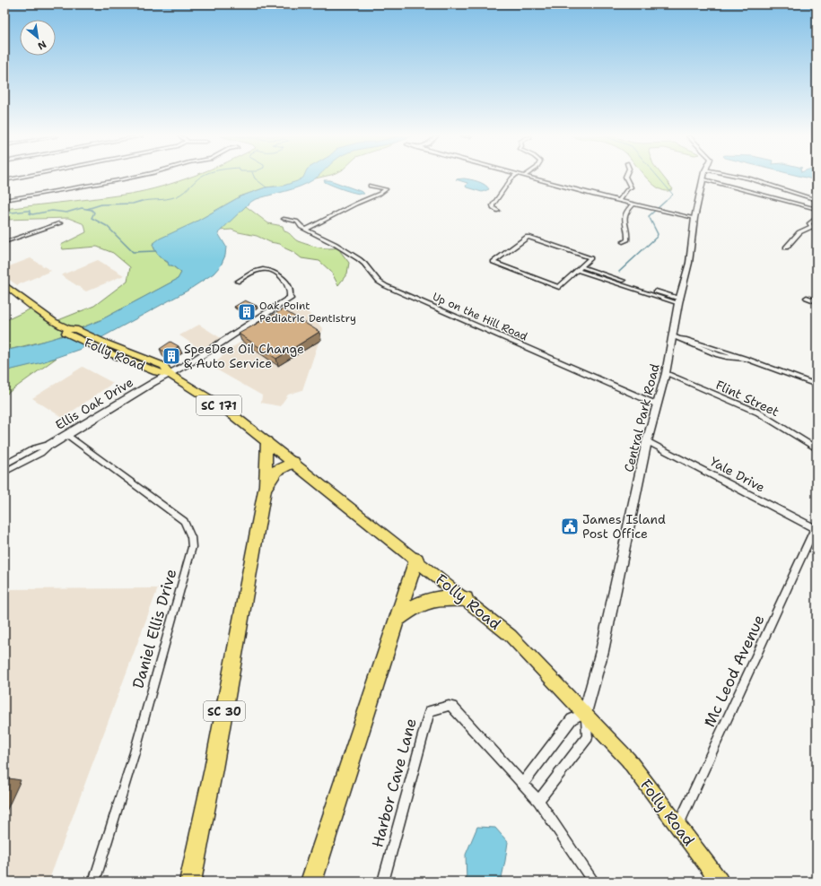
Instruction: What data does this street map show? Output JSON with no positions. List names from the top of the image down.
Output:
{
  "streets": {
    "highway": ["SC 30"],
    "main road": ["Folly Road", "SC 171"],
    "street": [
      "Up on the Hill Road",
      "Flint Street",
      "Ellis Oak Drive",
      "Central Park Road",
      "Yale Drive",
      "Daniel Ellis Drive",
      "Mc Leod Avenue",
      "Harbor Cave Lane"
    ]
  },
  "crossings": [
    ["Up on the Hill Road", "Central Park Road"],
    ["Folly Road", "Ellis Oak Drive"],
    ["Folly Road", "Central Park Road"],
    ["Folly Road", "Mc Leod Avenue"],
    ["Folly Road", "SC 30"],
    ["Flint Street", "Central Park Road"],
    ["Ellis Oak Drive", "Daniel Ellis Drive"],
    ["Central Park Road", "Yale Drive"],
    ["Yale Drive", "Mc Leod Avenue"]
  ],
  "places": {
    "building": ["Oak Point Pediatric Dentistry", "SpeeDee Oil Change & Auto Service"],
    "public building": ["James Island Post Office"]
  },
  "north": "bottom right"
}
